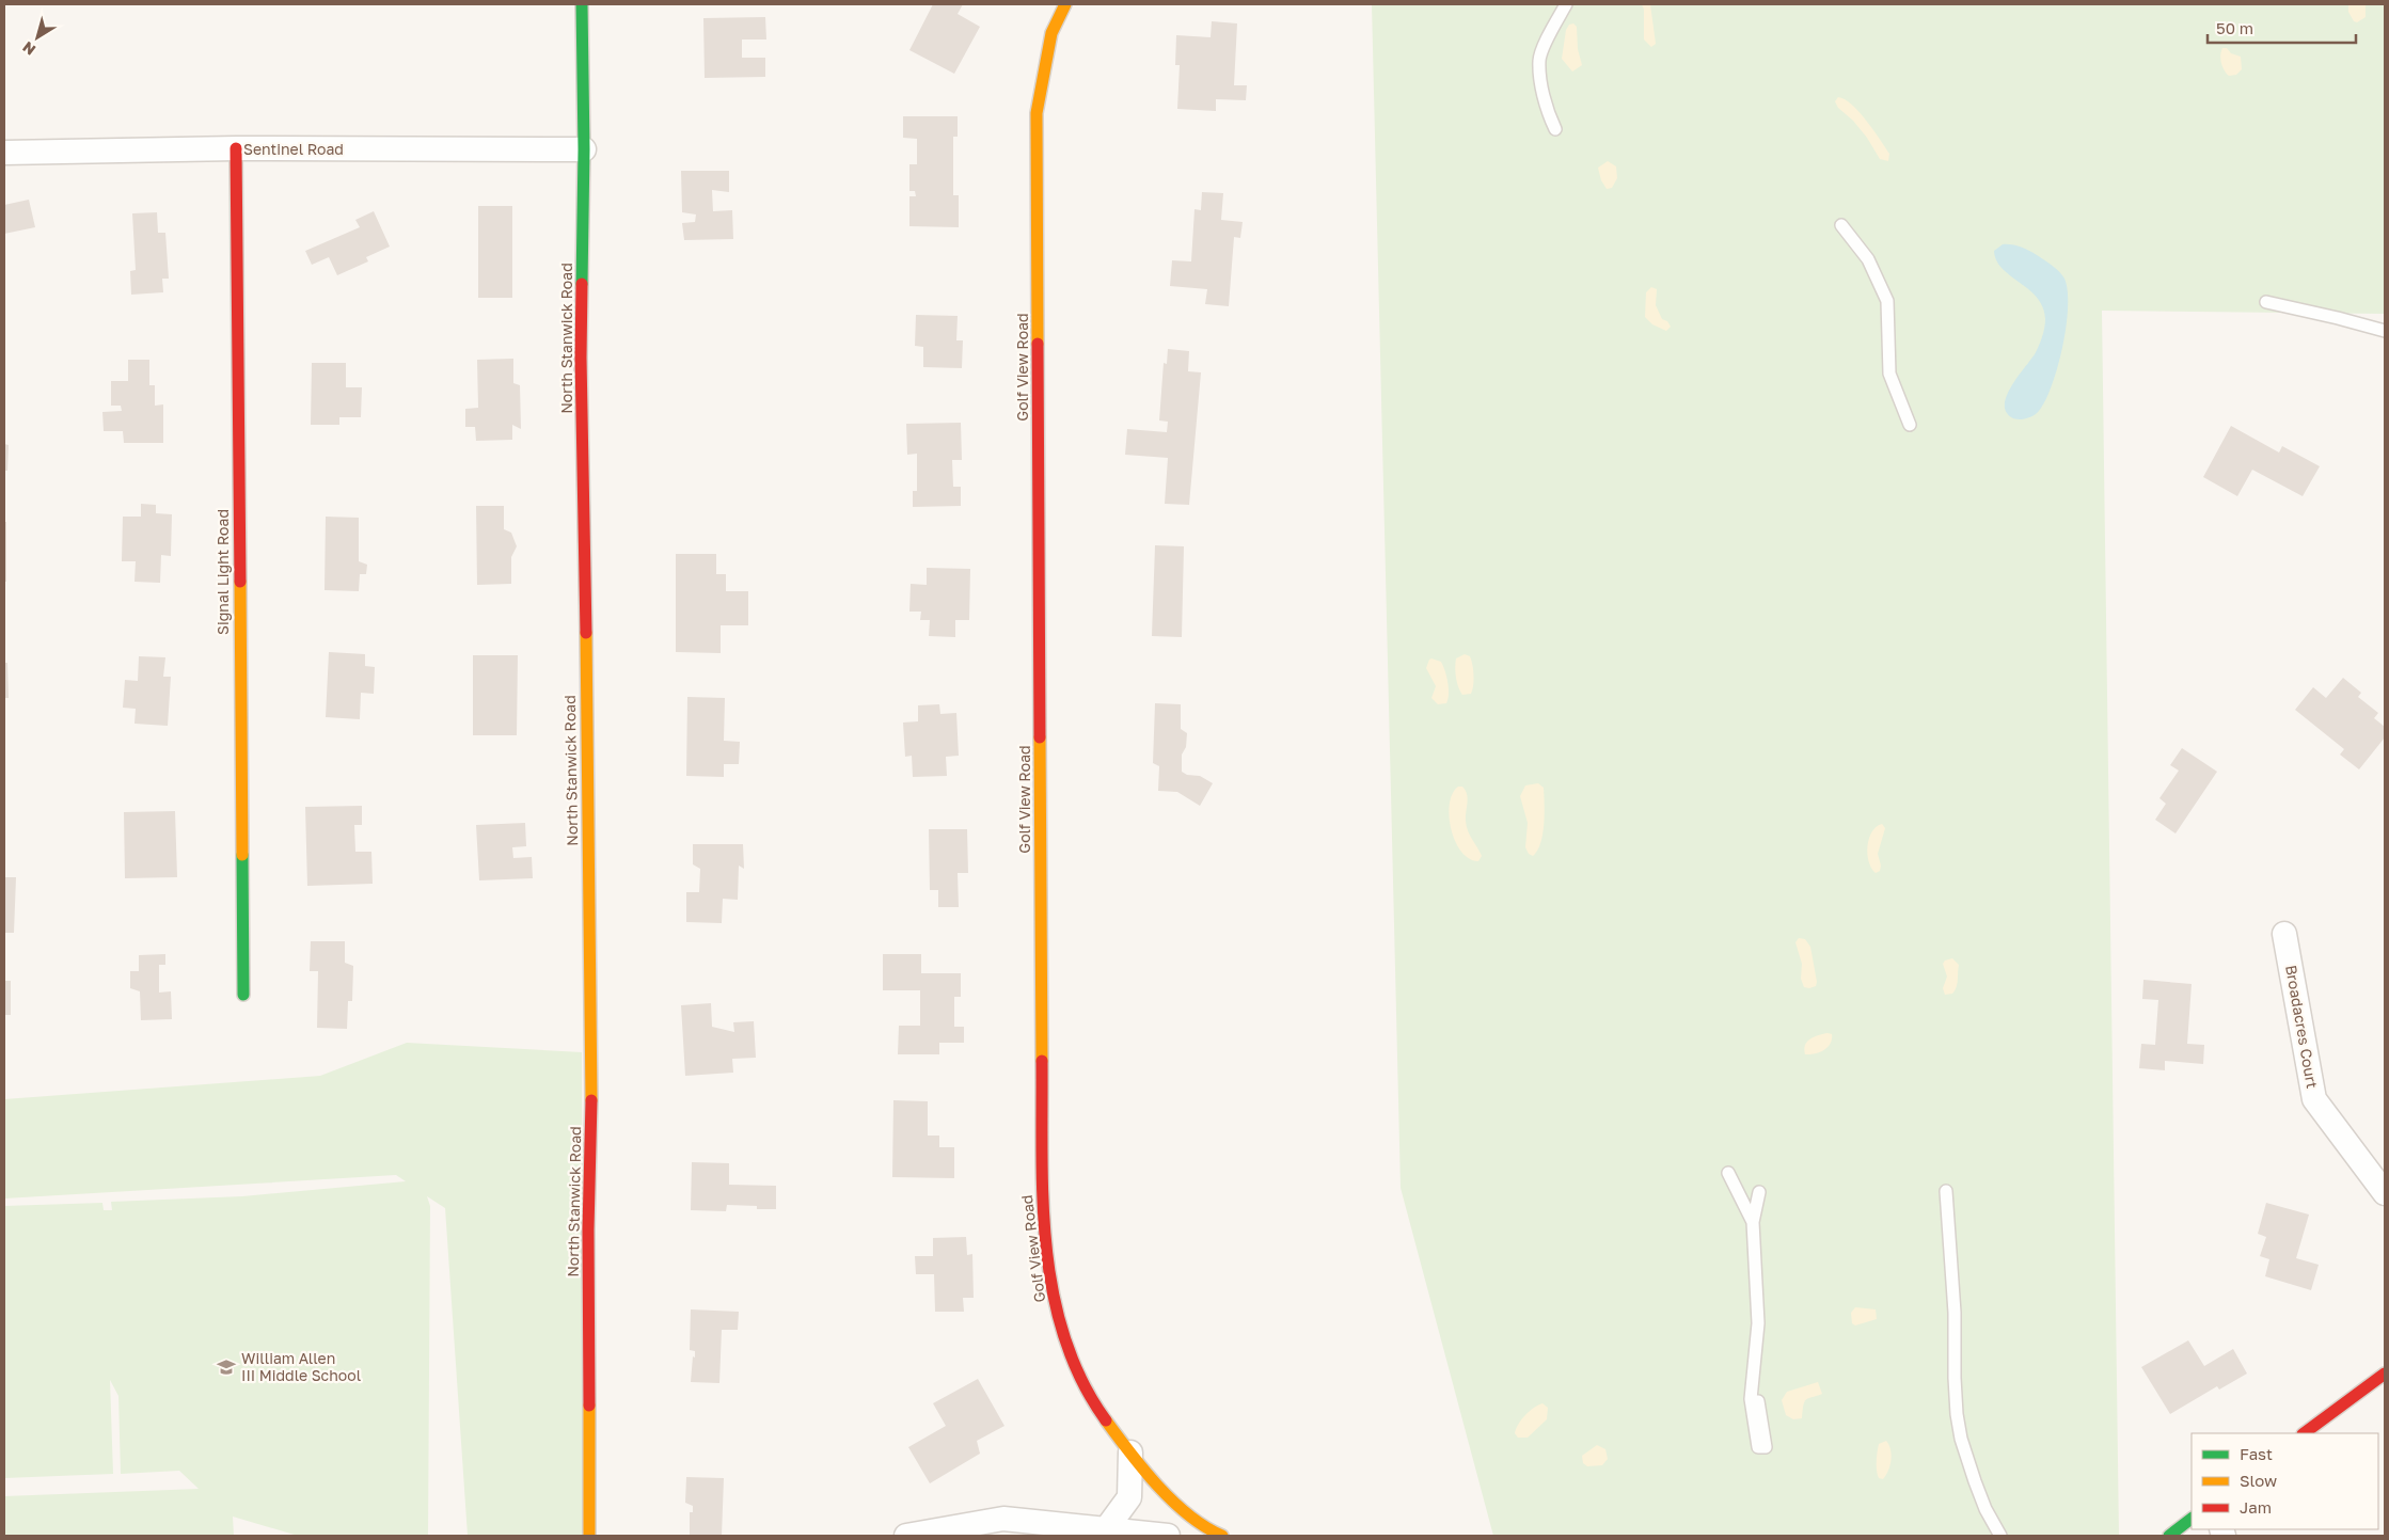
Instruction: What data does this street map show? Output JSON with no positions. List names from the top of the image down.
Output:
{
  "streets": {
    "street": [
      "Sentinel Road",
      "North Stanwick Road",
      "Golf View Road",
      "Signal Light Road",
      "Broadacres Court"
    ]
  },
  "crossings": [
    ["Sentinel Road", "North Stanwick Road"],
    ["Sentinel Road", "Signal Light Road"]
  ],
  "places": {
    "school or university": ["William Allen III Middle School"]
  },
  "legend": ["Fast", "Slow", "Jam"],
  "scale_bar": "50 m",
  "north": "bottom left"
}
